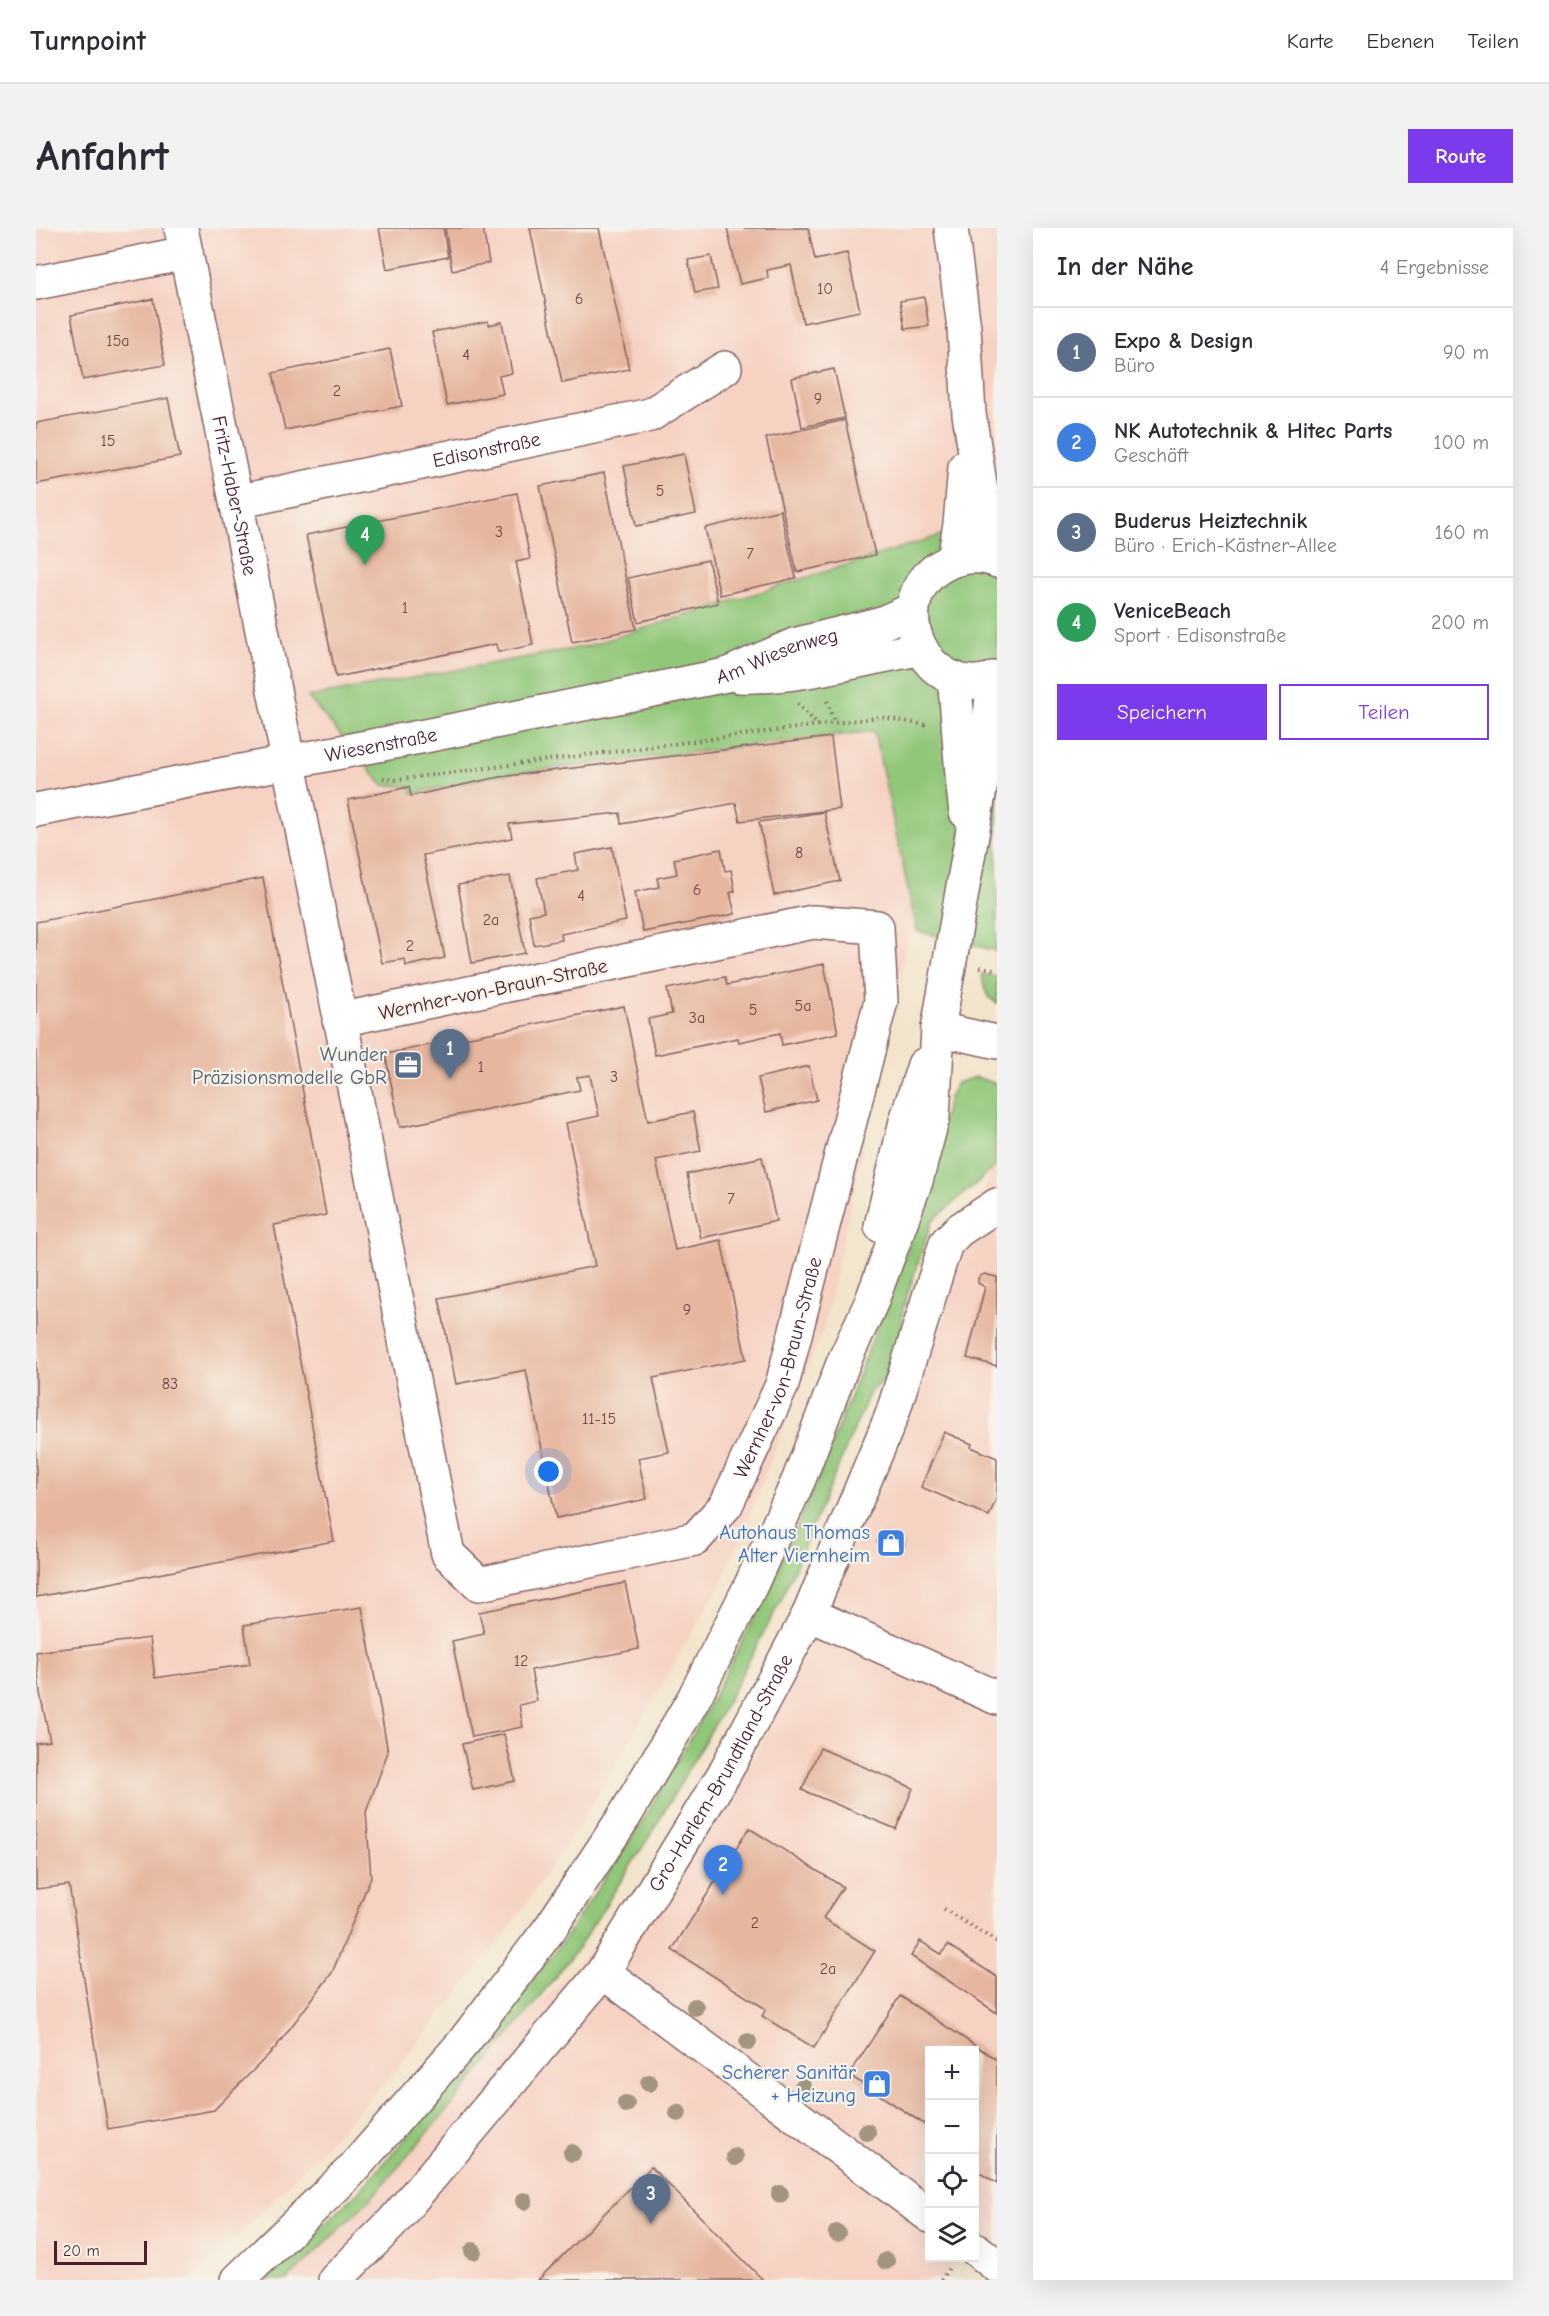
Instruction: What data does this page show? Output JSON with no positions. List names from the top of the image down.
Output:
{
  "streets": {
    "street": [
      "Edisonstraße",
      "Fritz-Haber-Straße",
      "Am Wiesenweg",
      "Wiesenstraße",
      "Wernher-von-Braun-Straße",
      "Gro-Harlem-Brundtland-Straße"
    ]
  },
  "crossings": [
    ["Edisonstraße", "Fritz-Haber-Straße"],
    ["Fritz-Haber-Straße", "Wiesenstraße"],
    ["Fritz-Haber-Straße", "Wernher-von-Braun-Straße"],
    ["Am Wiesenweg", "Wiesenstraße"],
    ["Wiesenstraße", "Wernher-von-Braun-Straße"]
  ],
  "places": {
    "office": ["Wunder Präzisionsmodelle GbR"],
    "shop": ["Autohaus Thomas Alter Viernheim", "Scherer Sanitär + Heizung"]
  },
  "house_numbers": [
    "10",
    "6",
    "15a",
    "4",
    "2",
    "9",
    "15",
    "5",
    "3",
    "7",
    "1",
    "8",
    "6",
    "4",
    "2a",
    "2",
    "5a",
    "5",
    "3a",
    "1",
    "3",
    "7",
    "9",
    "83",
    "11-15",
    "12",
    "2",
    "2a"
  ],
  "scale_bar": "20 m",
  "page": {
    "header": "Turnpoint",
    "nav": ["Karte", "Ebenen", "Teilen"],
    "buttons": [
      "Route",
      ["Speichern", "Teilen"]
    ],
    "title": "Anfahrt",
    "heading": ["In der Nähe", "4 Ergebnisse"],
    "list": [
      {
        "mark": "1",
        "name": "Expo & Design",
        "note": "Büro",
        "value": "90 m"
      },
      {
        "mark": "2",
        "name": "NK Autotechnik & Hitec Parts",
        "note": "Geschäft",
        "value": "100 m"
      },
      {
        "mark": "3",
        "name": "Buderus Heiztechnik",
        "note": "Büro · Erich-Kästner-Allee",
        "value": "160 m"
      },
      {
        "mark": "4",
        "name": "VeniceBeach",
        "note": "Sport · Edisonstraße",
        "value": "200 m"
      }
    ],
    "pins": [
      "4",
      "1",
      "2",
      "3"
    ],
    "map_buttons": ["+", "−"],
    "scale": "20 m"
  }
}
